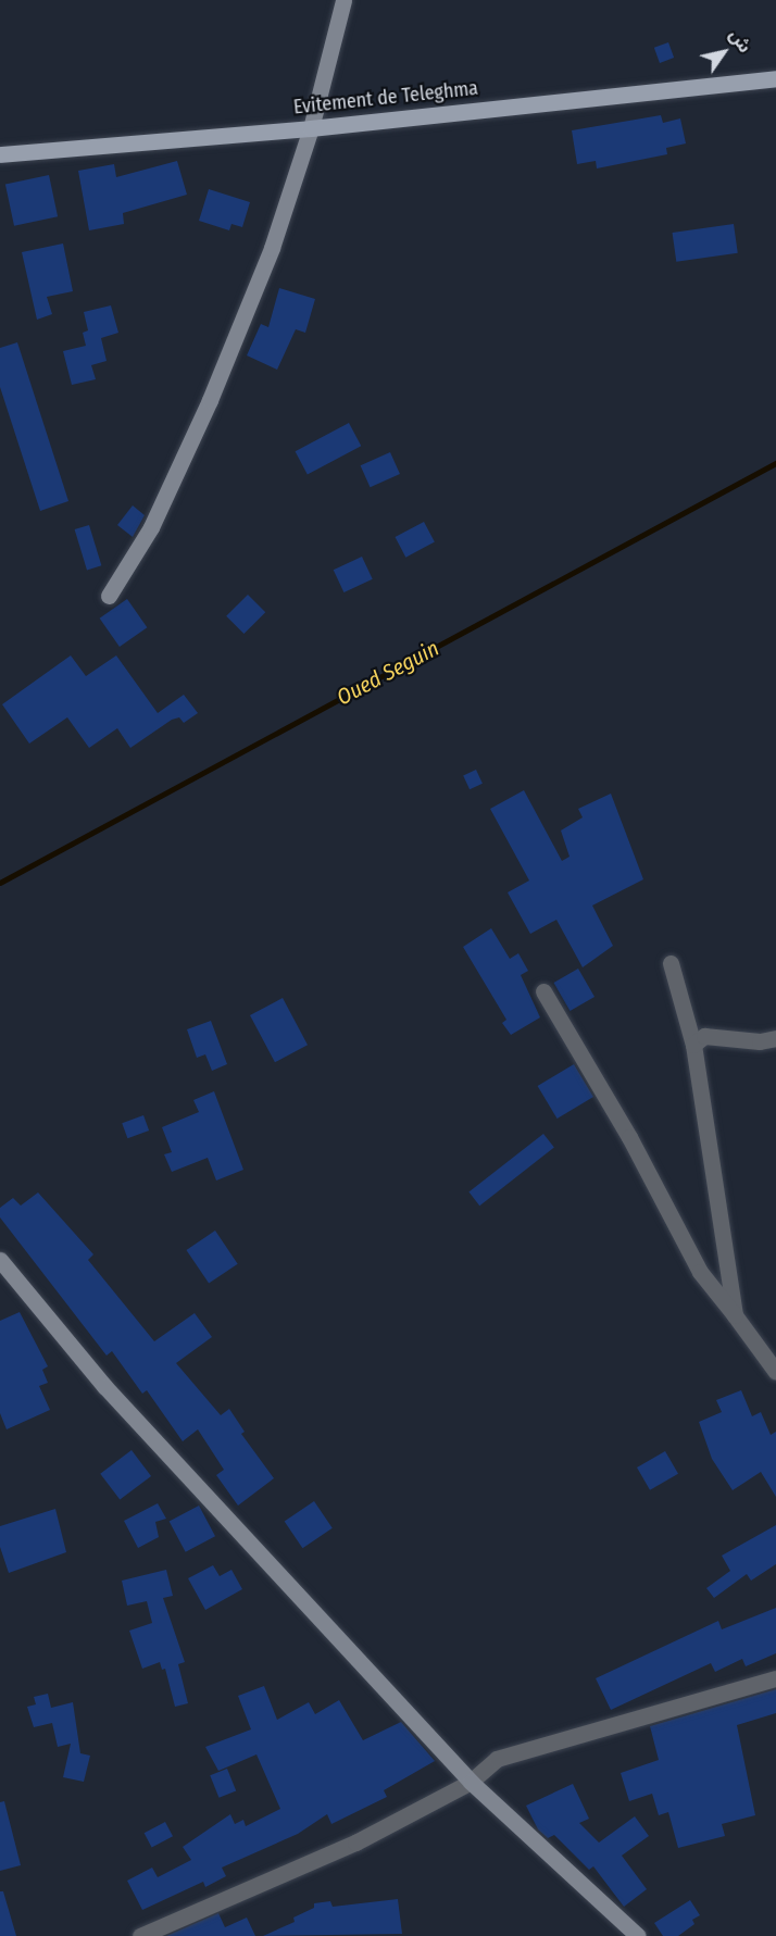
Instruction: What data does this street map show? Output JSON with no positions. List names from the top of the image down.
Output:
{
  "streets": {
    "main road": ["Evitement de Teleghma"]
  },
  "water": ["Oued Seguin"],
  "north": "top right"
}
